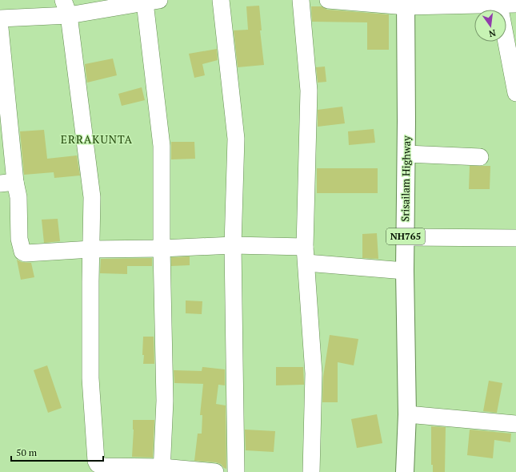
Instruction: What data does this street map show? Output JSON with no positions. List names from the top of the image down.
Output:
{
  "streets": {
    "highway": ["Srisailam Highway", "NH765"]
  },
  "districts": ["ERRAKUNTA"],
  "scale_bar": "50 m",
  "north": "bottom"
}
